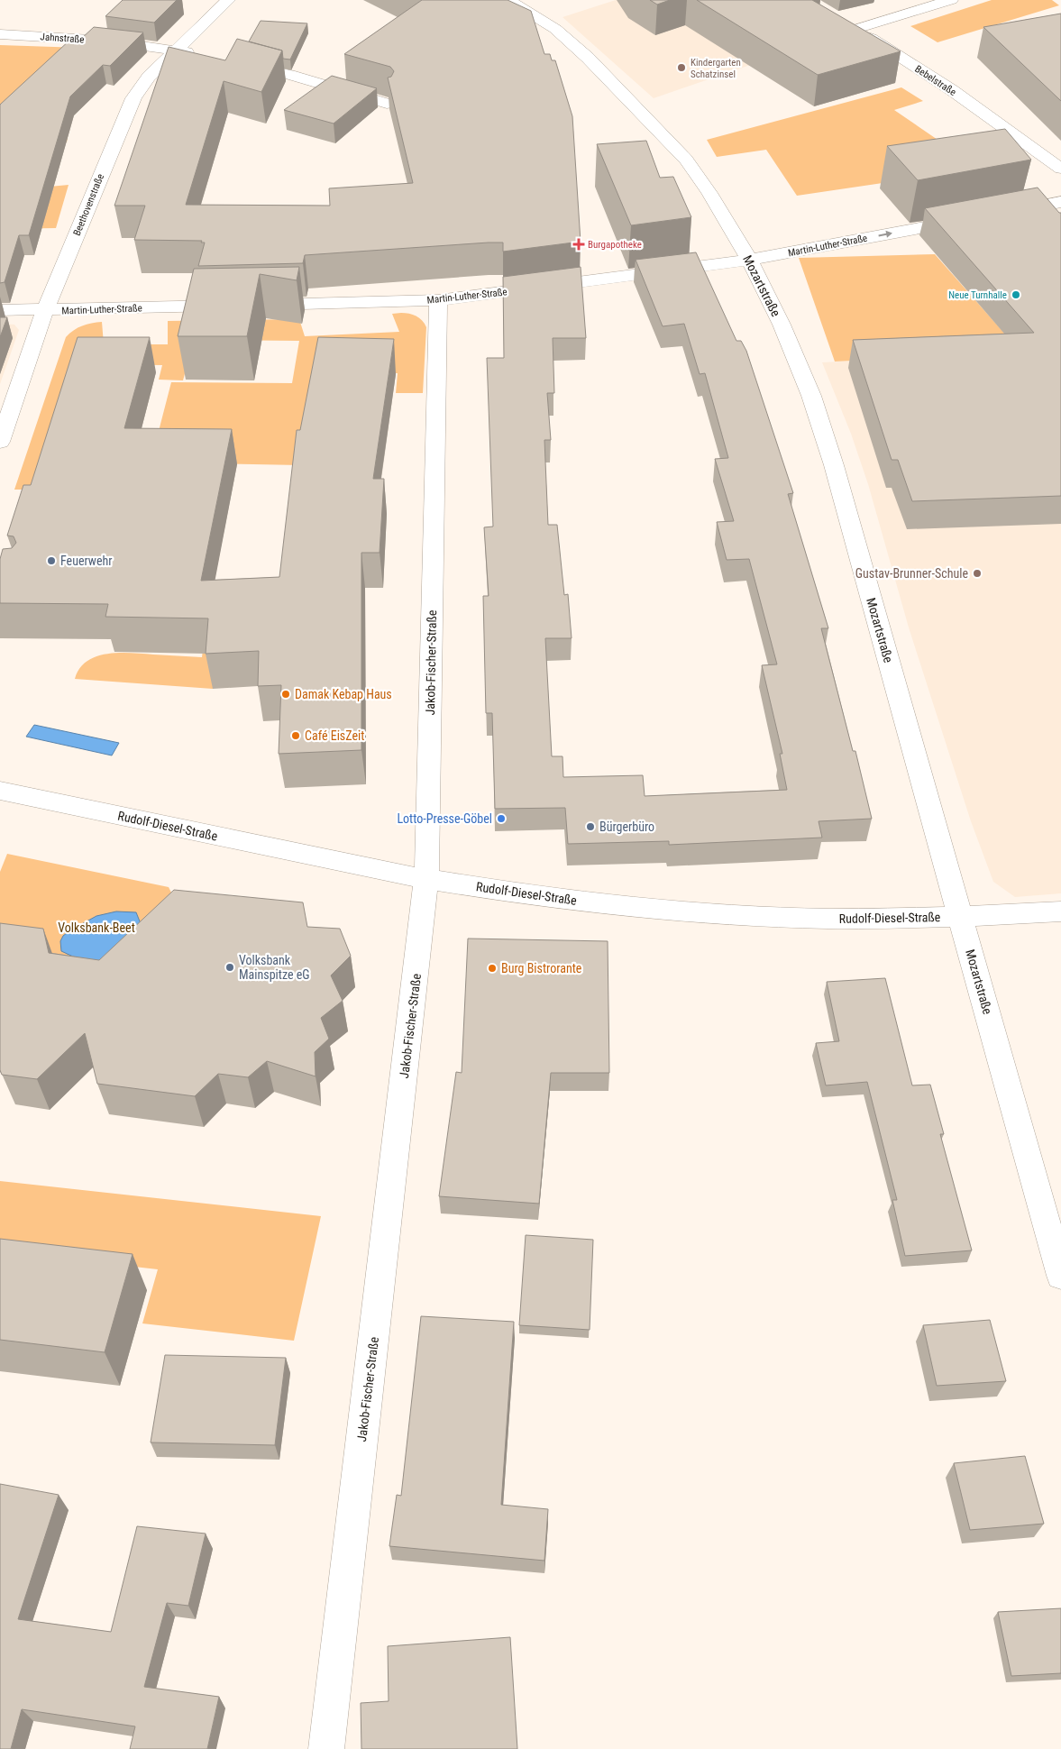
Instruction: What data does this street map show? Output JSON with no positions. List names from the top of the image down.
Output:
{
  "streets": {
    "street": [
      "Jahnstraße",
      "Bebelstraße",
      "Beethovenstraße",
      "Martin-Luther-Straße",
      "Mozartstraße",
      "Jakob-Fischer-Straße",
      "Rudolf-Diesel-Straße"
    ]
  },
  "crossings": [
    ["Jahnstraße", "Beethovenstraße"],
    ["Beethovenstraße", "Martin-Luther-Straße"],
    ["Martin-Luther-Straße", "Mozartstraße"],
    ["Martin-Luther-Straße", "Jakob-Fischer-Straße"],
    ["Mozartstraße", "Rudolf-Diesel-Straße"],
    ["Jakob-Fischer-Straße", "Rudolf-Diesel-Straße"]
  ],
  "parks": ["Volksbank-Beet"],
  "places": {
    "other": [
      "Kindergarten Schatzinsel",
      "Neue Turnhalle",
      "Feuerwehr",
      "Gustav-Brunner-Schule",
      "Damak Kebap Haus",
      "Café EisZeit",
      "Lotto-Presse-Göbel",
      "Bürgerbüro",
      "Volksbank Mainspitze eG",
      "Burg Bistrorante"
    ],
    "health": ["Burgapotheke"]
  }
}
